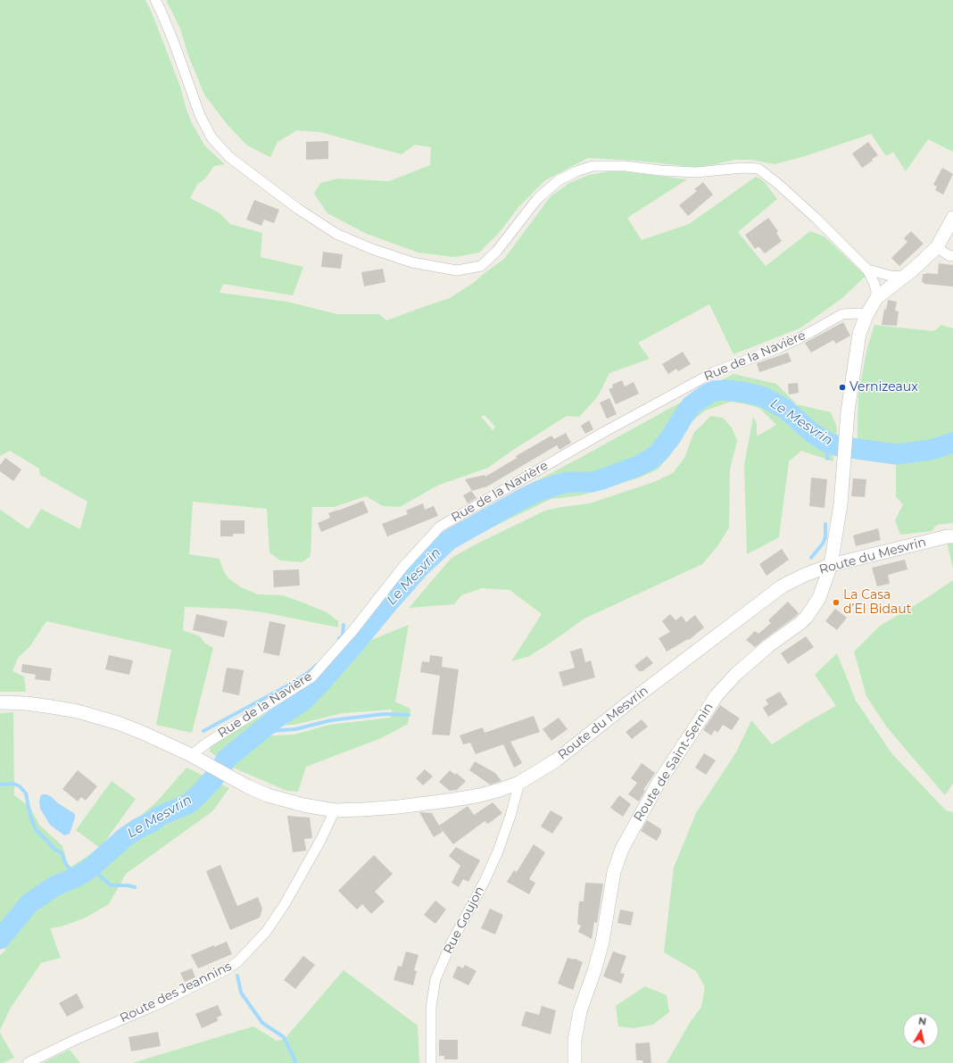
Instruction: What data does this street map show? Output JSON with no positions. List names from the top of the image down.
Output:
{
  "streets": {
    "main road": ["Route du Mesvrin", "Route de Saint-Sernin"],
    "street": ["Rue de la Navière", "Rue Goujon", "Route des Jeannins"]
  },
  "crossings": [
    ["Rue de la Navière", "Route du Mesvrin"],
    ["Rue de la Navière", "Route de Saint-Sernin"],
    ["Route du Mesvrin", "Route de Saint-Sernin"],
    ["Route du Mesvrin", "Rue Goujon"],
    ["Route du Mesvrin", "Route des Jeannins"]
  ],
  "water": ["Le Mesvrin"],
  "places": ["Vernizeaux", "La Casa d’El Bidaut"],
  "north": "top"
}
